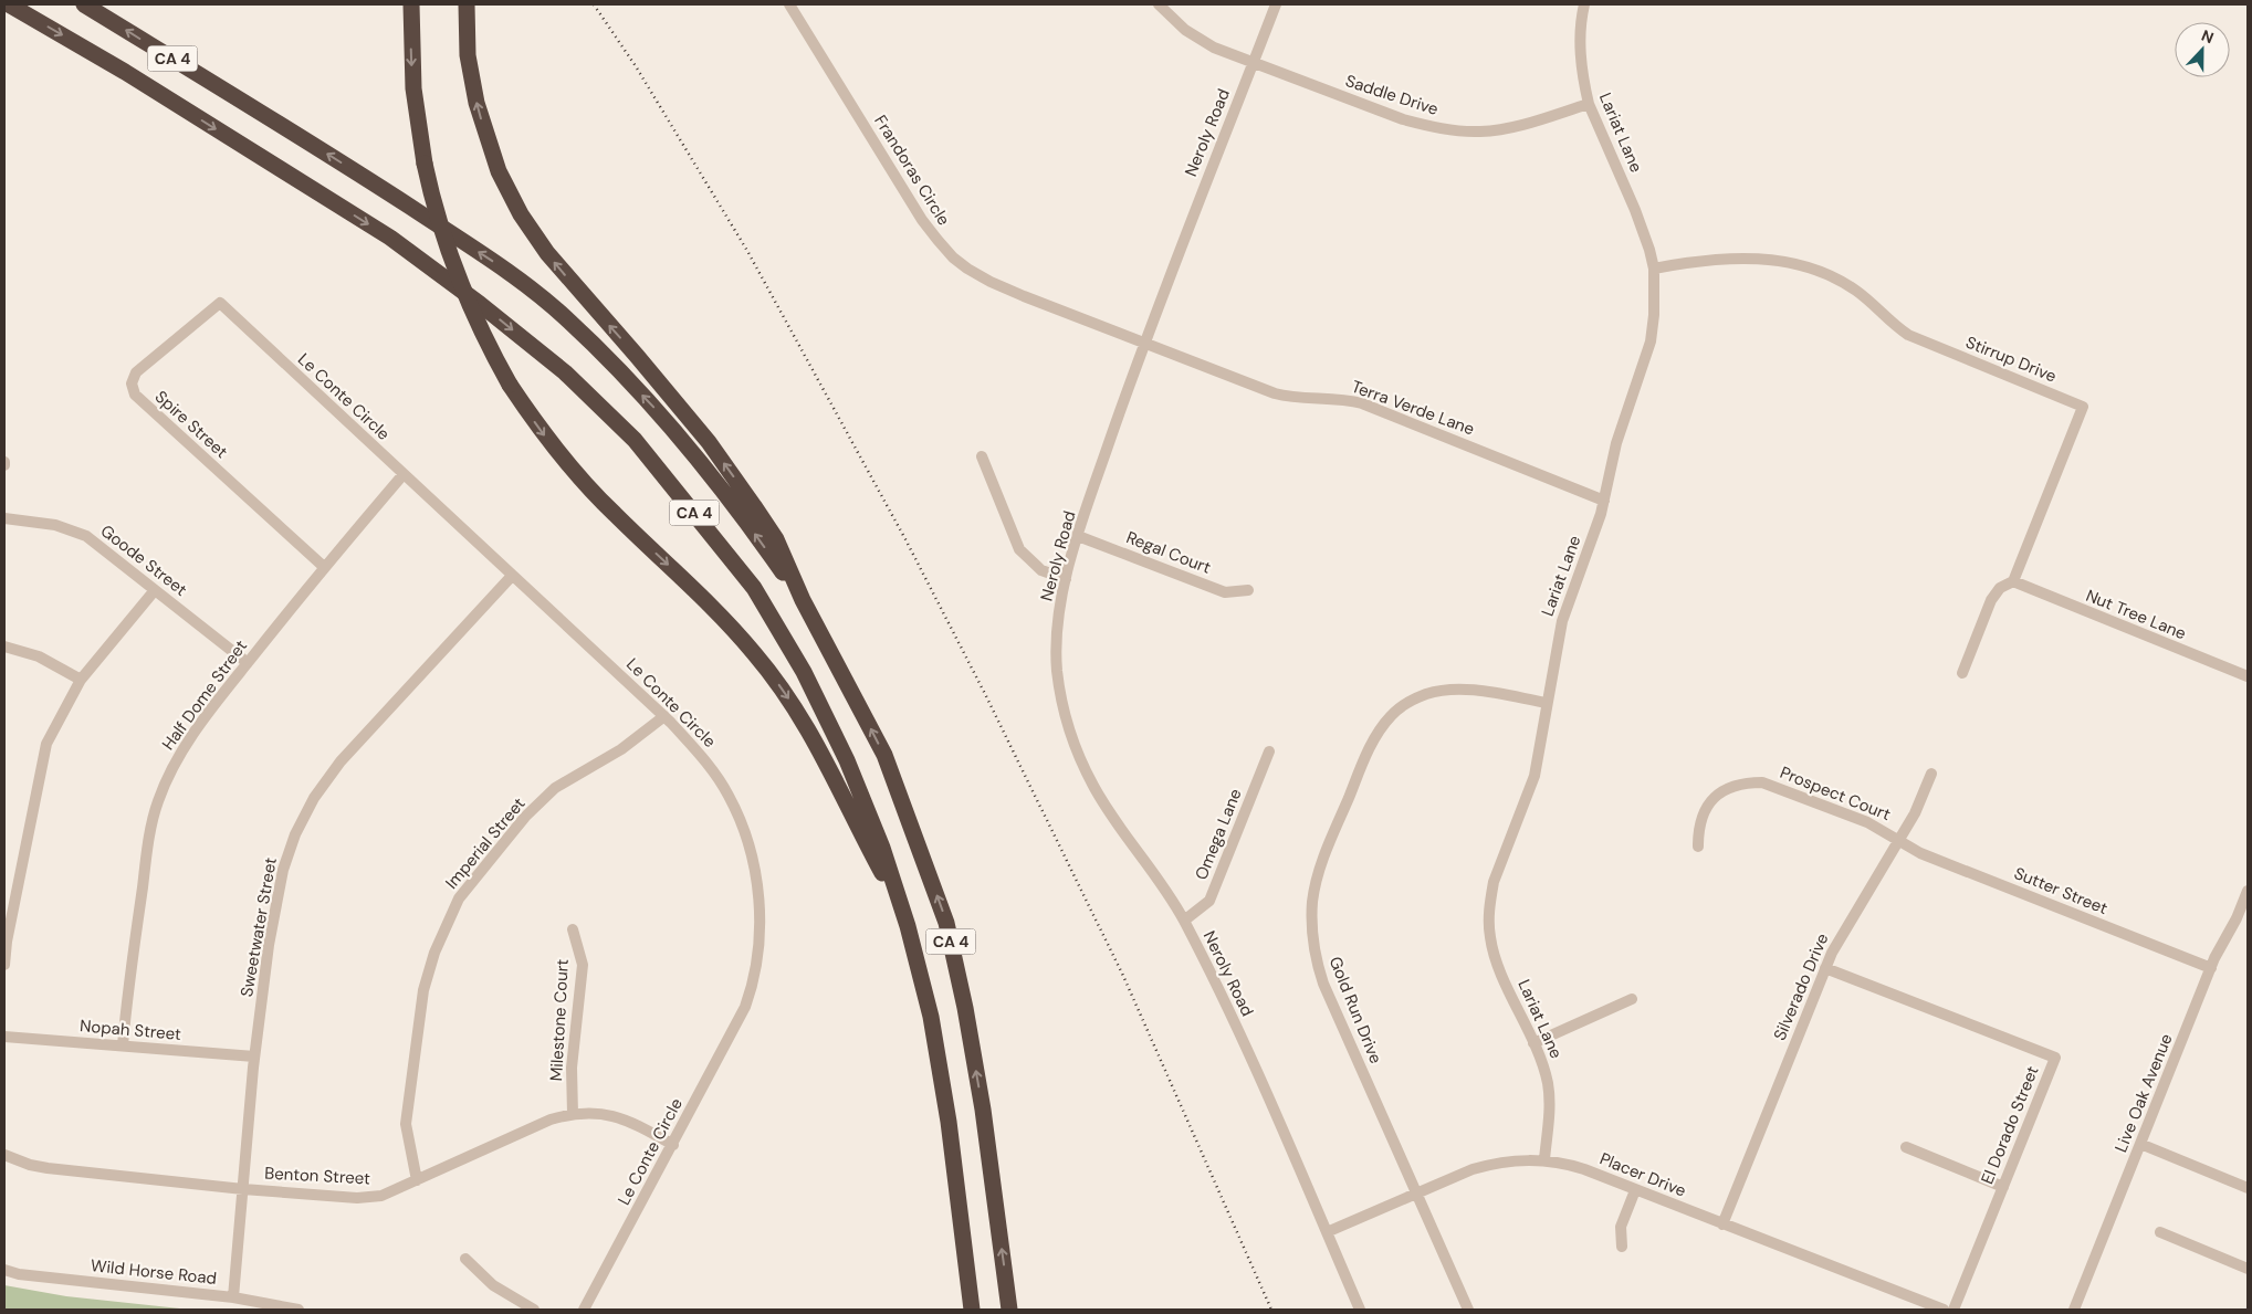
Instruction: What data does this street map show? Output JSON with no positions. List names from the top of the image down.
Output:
{
  "streets": {
    "highway": ["CA 4"],
    "street": [
      "Saddle Drive",
      "Neroly Road",
      "Lariat Lane",
      "Frandoras Circle",
      "Stirrup Drive",
      "Le Conte Circle",
      "Terra Verde Lane",
      "Spire Street",
      "Regal Court",
      "Goode Street",
      "Nut Tree Lane",
      "Half Dome Street",
      "Prospect Court",
      "Omega Lane",
      "Imperial Street",
      "Sutter Street",
      "Sweetwater Street",
      "Silverado Drive",
      "Gold Run Drive",
      "Milestone Court",
      "Nopah Street",
      "Live Oak Avenue",
      "El Dorado Street",
      "Placer Drive",
      "Benton Street",
      "Wild Horse Road"
    ]
  },
  "crossings": [
    ["Saddle Drive", "Neroly Road"],
    ["Saddle Drive", "Lariat Lane"],
    ["Neroly Road", "Frandoras Circle"],
    ["Neroly Road", "Terra Verde Lane"],
    ["Neroly Road", "Regal Court"],
    ["Neroly Road", "Omega Lane"],
    ["Neroly Road", "Placer Drive"],
    ["Lariat Lane", "Stirrup Drive"],
    ["Lariat Lane", "Terra Verde Lane"],
    ["Lariat Lane", "Gold Run Drive"],
    ["Lariat Lane", "Placer Drive"],
    ["Frandoras Circle", "Terra Verde Lane"],
    ["Stirrup Drive", "Nut Tree Lane"],
    ["Le Conte Circle", "Spire Street"],
    ["Le Conte Circle", "Half Dome Street"],
    ["Le Conte Circle", "Imperial Street"],
    ["Le Conte Circle", "Sweetwater Street"],
    ["Le Conte Circle", "Benton Street"],
    ["Spire Street", "Half Dome Street"],
    ["Goode Street", "Half Dome Street"],
    ["Half Dome Street", "Nopah Street"],
    ["Prospect Court", "Sutter Street"],
    ["Prospect Court", "Silverado Drive"],
    ["Imperial Street", "Benton Street"],
    ["Sutter Street", "Silverado Drive"],
    ["Sutter Street", "Live Oak Avenue"],
    ["Sweetwater Street", "Nopah Street"],
    ["Sweetwater Street", "Benton Street"],
    ["Sweetwater Street", "Wild Horse Road"],
    ["Silverado Drive", "El Dorado Street"],
    ["Silverado Drive", "Placer Drive"],
    ["Gold Run Drive", "Placer Drive"],
    ["Milestone Court", "Benton Street"]
  ],
  "north": "top"
}
